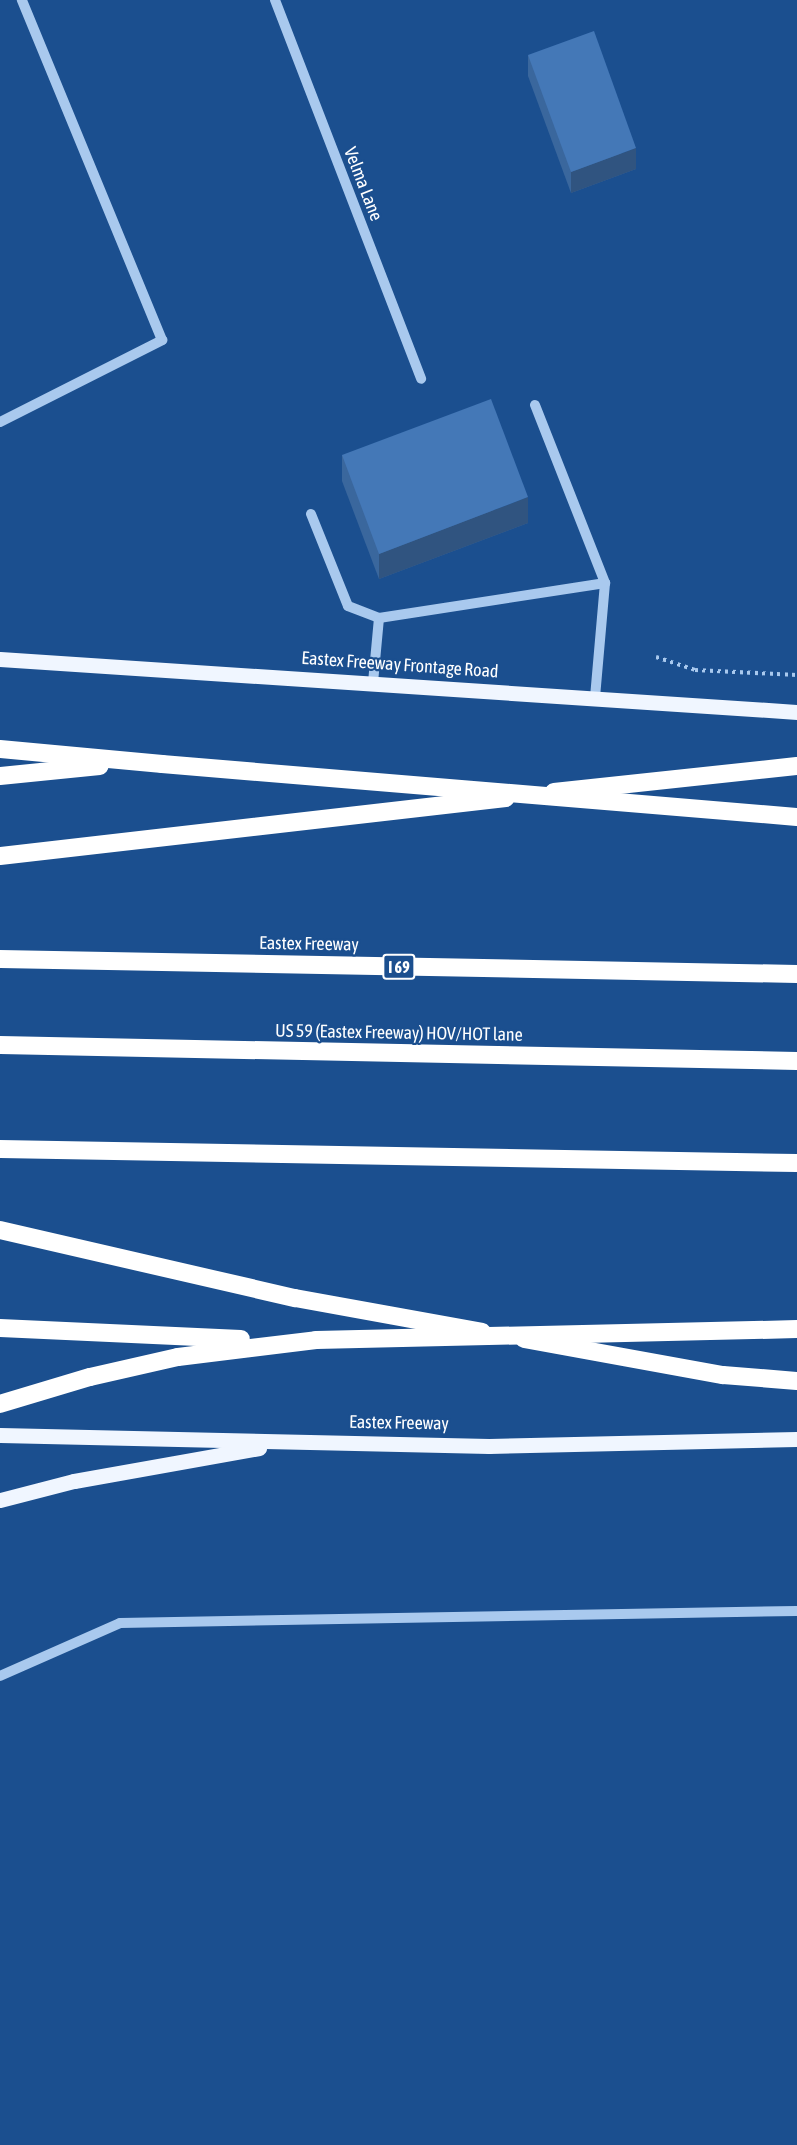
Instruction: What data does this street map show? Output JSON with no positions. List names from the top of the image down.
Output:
{
  "streets": {
    "highway": ["Eastex Freeway", "I 69", "US 59 (Eastex Freeway) HOV/HOT lane"],
    "main road": ["Eastex Freeway Frontage Road"],
    "street": ["Velma Lane"]
  }
}
